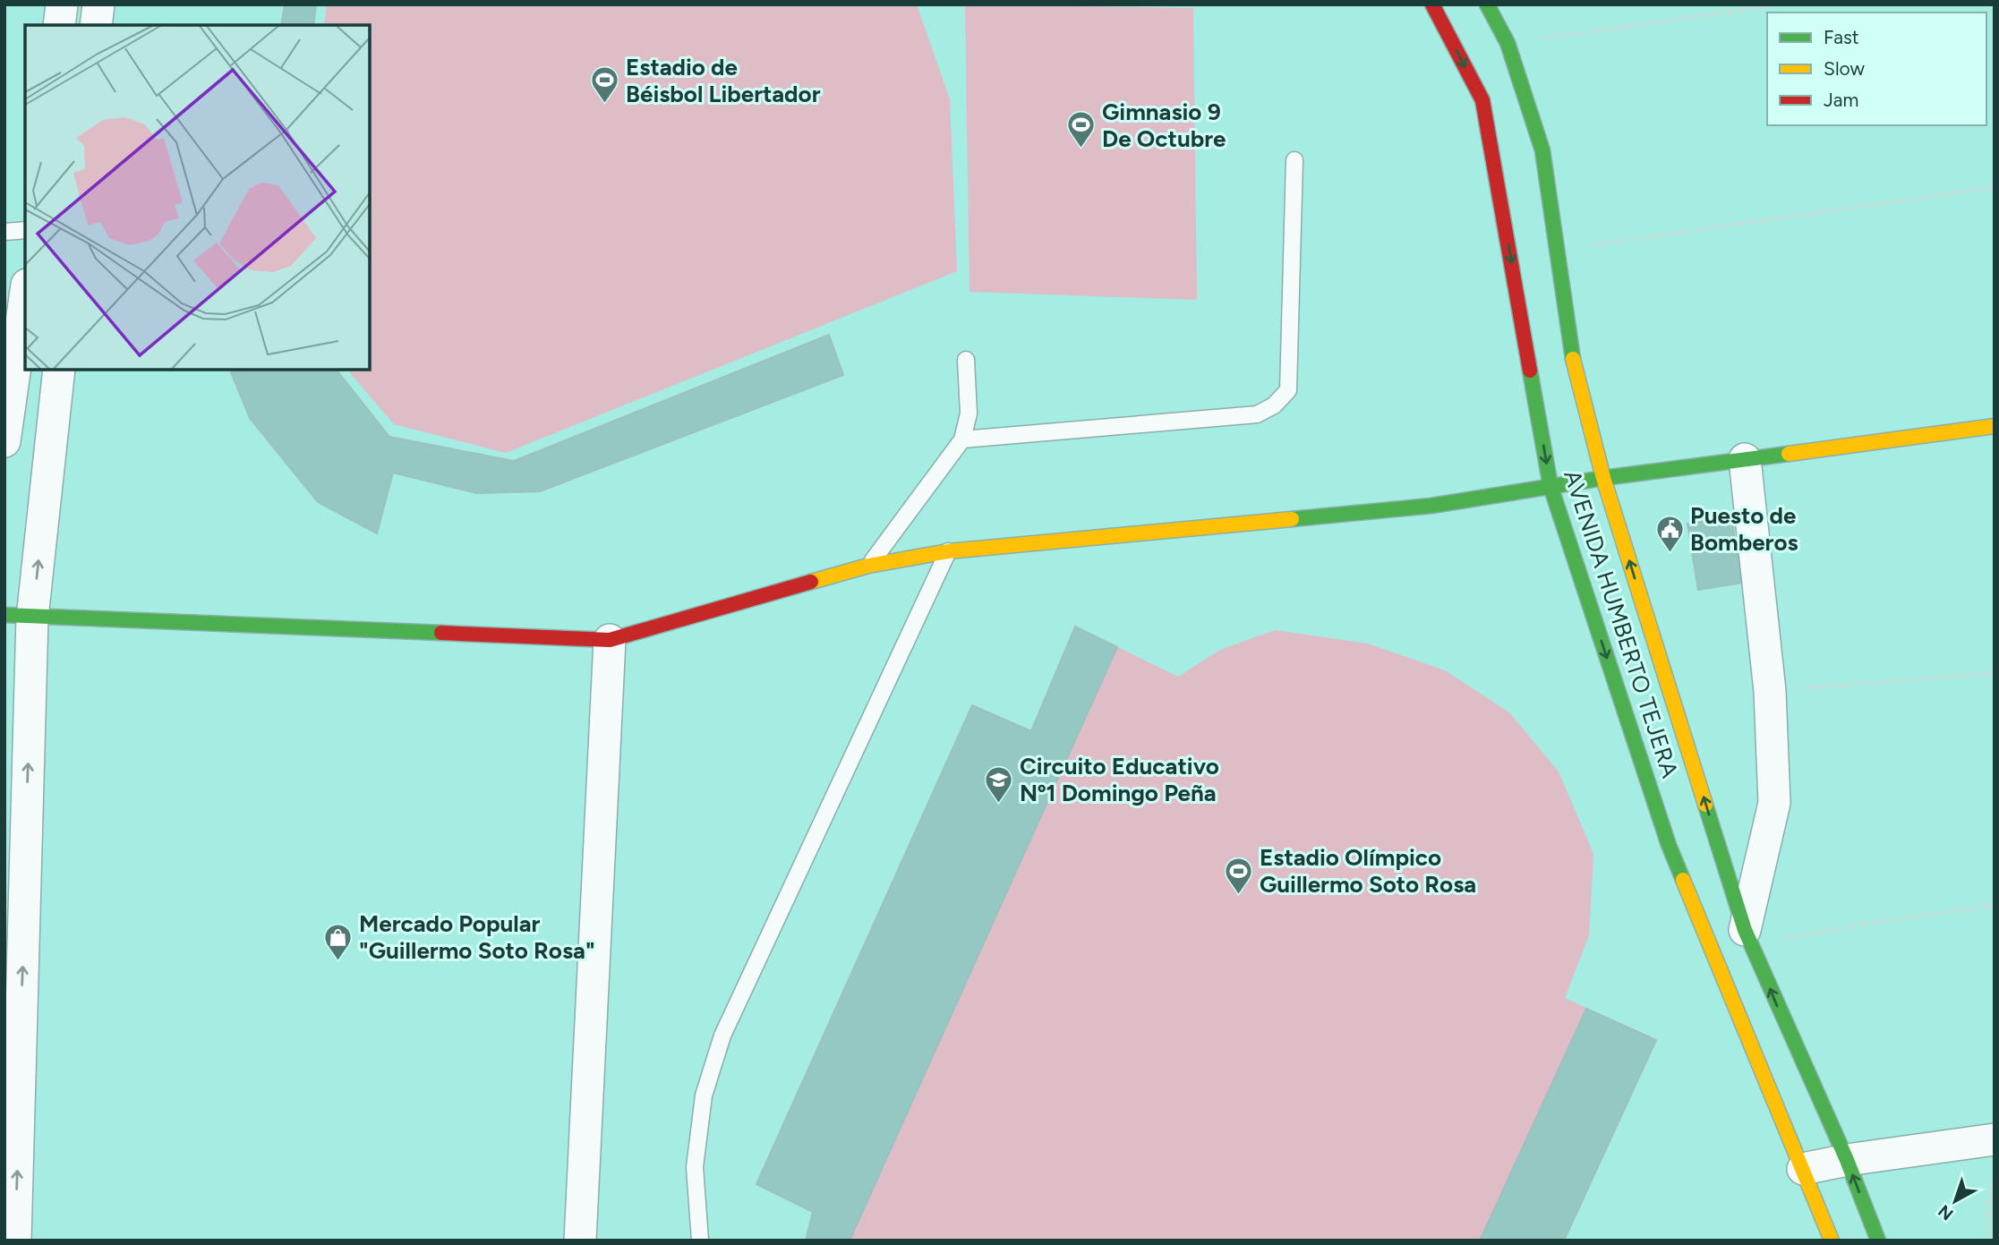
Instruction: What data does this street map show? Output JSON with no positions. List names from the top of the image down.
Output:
{
  "streets": {
    "street": ["AVENIDA HUMBERTO TEJERA"]
  },
  "places": {
    "sports": ["Estadio de Béisbol Libertador", "Gimnasio 9 De Octubre", "Estadio Olímpico Guillermo Soto Rosa"],
    "public building": ["Puesto de Bomberos"],
    "school or university": ["Circuito Educativo Nº1 Domingo Peña"],
    "shop": ["Mercado Popular \"Guillermo Soto Rosa\""]
  },
  "legend": ["Fast", "Slow", "Jam"],
  "north": "bottom left"
}
